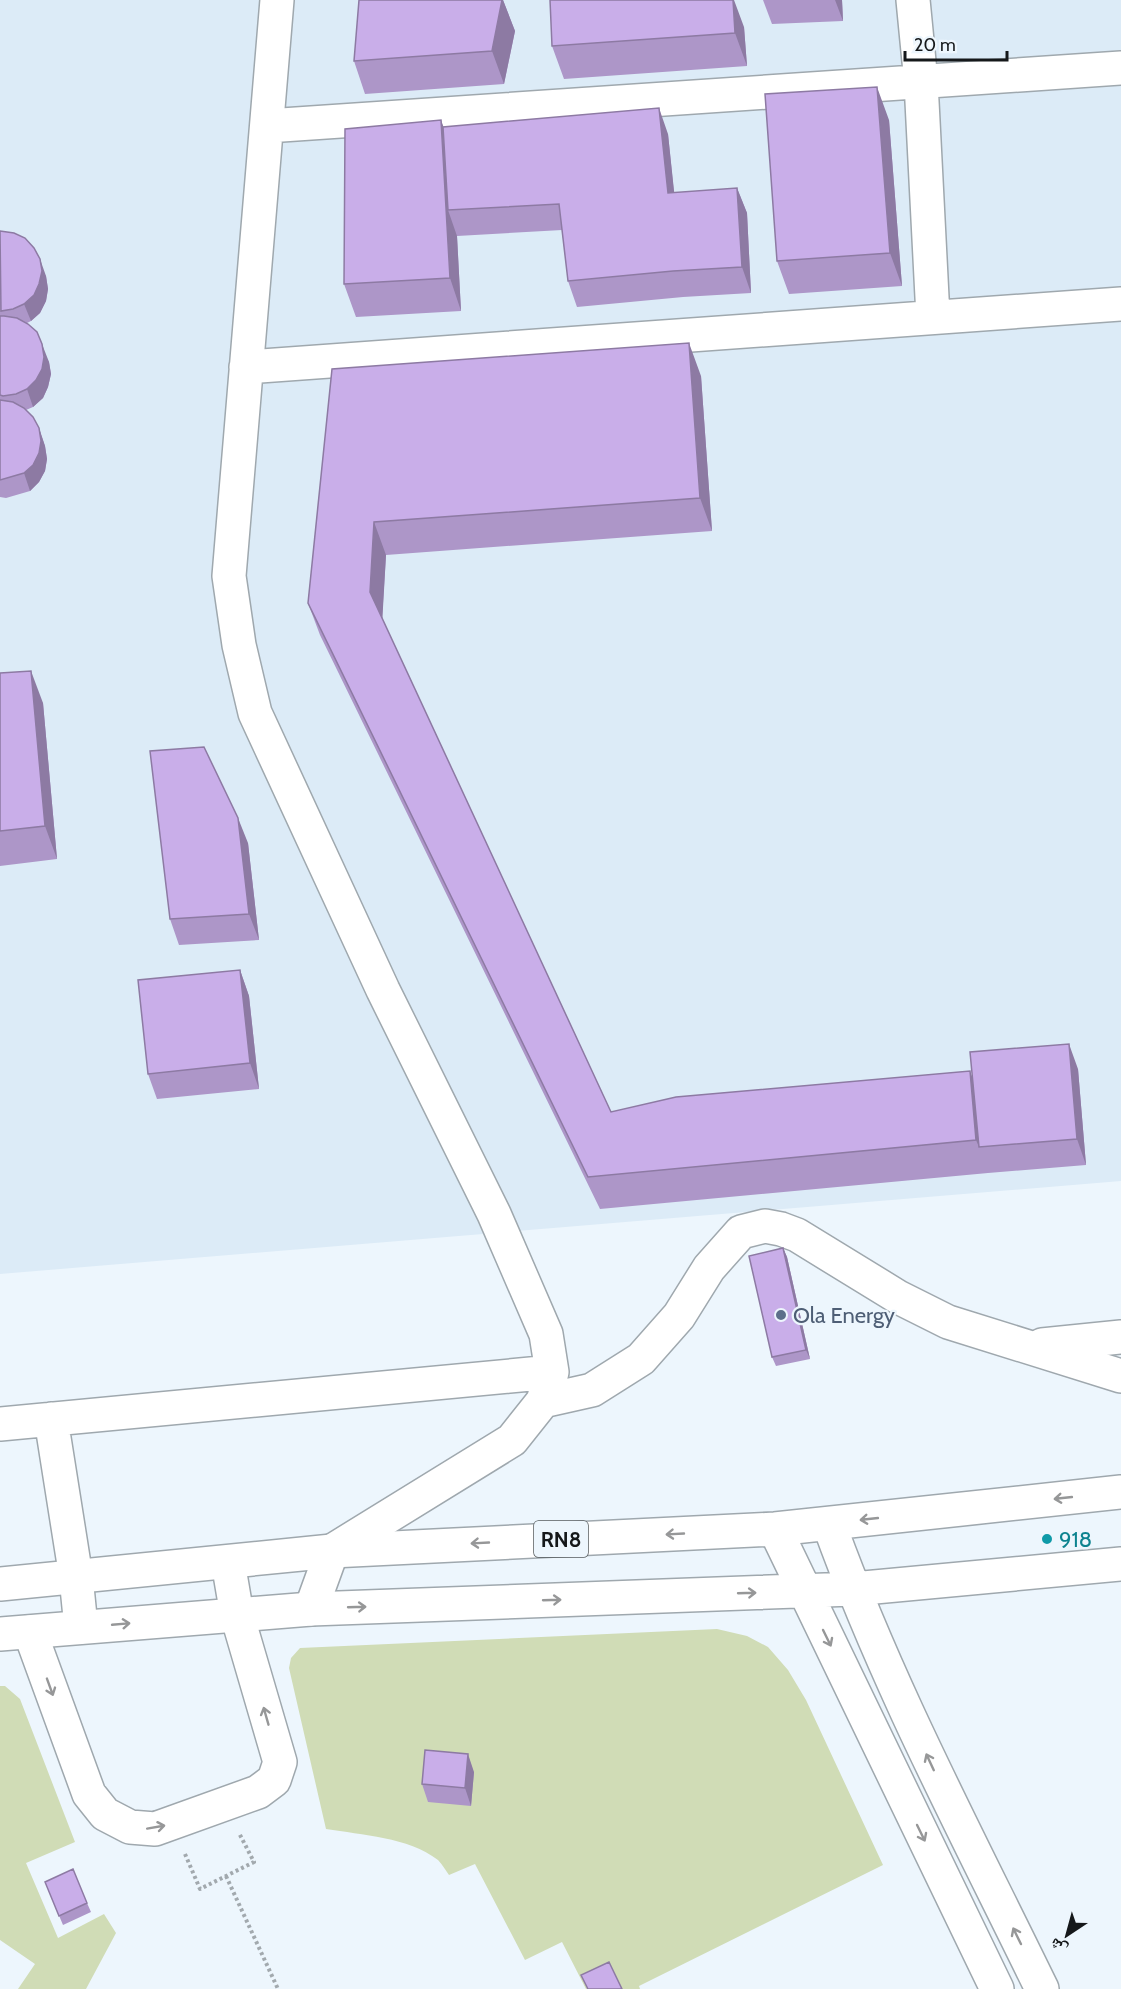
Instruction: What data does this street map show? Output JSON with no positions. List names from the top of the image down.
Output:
{
  "streets": {
    "street": ["RN8"]
  },
  "places": ["Ola Energy", "918"],
  "scale_bar": "20 m",
  "north": "bottom left"
}
